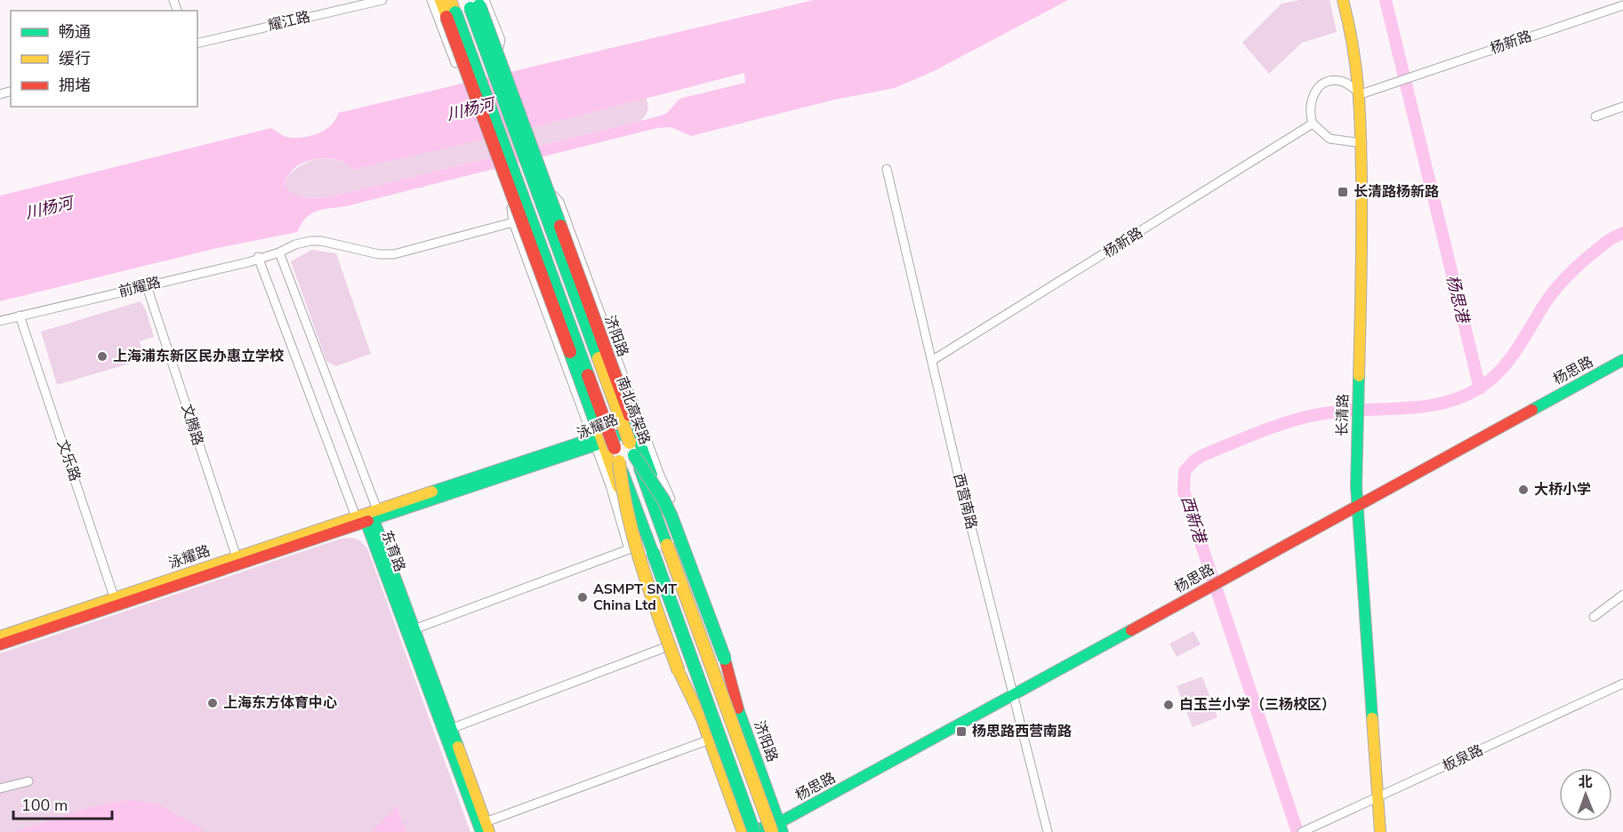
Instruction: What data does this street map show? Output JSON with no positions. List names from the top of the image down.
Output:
{
  "streets": {
    "main road": [
      "济阳路",
      "杨思路",
      "南北高架路",
      "长清路",
      "泳耀路",
      "东育路"
    ],
    "street": [
      "耀江路",
      "杨新路",
      "前耀路",
      "文腾路",
      "文乐路",
      "西营南路",
      "板泉路"
    ]
  },
  "crossings": [
    ["杨新路", "长清路"],
    ["杨新路", "西营南路"],
    ["前耀路", "文腾路"],
    ["前耀路", "文乐路"],
    ["前耀路", "东育路"],
    ["济阳路", "杨思路"],
    ["济阳路", "南北高架路"],
    ["济阳路", "泳耀路"],
    ["杨思路", "南北高架路"],
    ["杨思路", "长清路"],
    ["杨思路", "西营南路"],
    ["长清路", "板泉路"],
    ["文腾路", "泳耀路"],
    ["泳耀路", "文乐路"],
    ["泳耀路", "东育路"]
  ],
  "water": ["川杨河", "杨思港", "西新港"],
  "places": {
    "transit": ["长清路杨新路", "杨思路西营南路"],
    "other": [
      "上海浦东新区民办惠立学校",
      "大桥小学",
      "ASMPT SMT China Ltd",
      "上海东方体育中心",
      "白玉兰小学（三杨校区）"
    ]
  },
  "legend": ["畅通", "缓行", "拥堵"],
  "scale_bar": "100 m",
  "north": "top"
}
